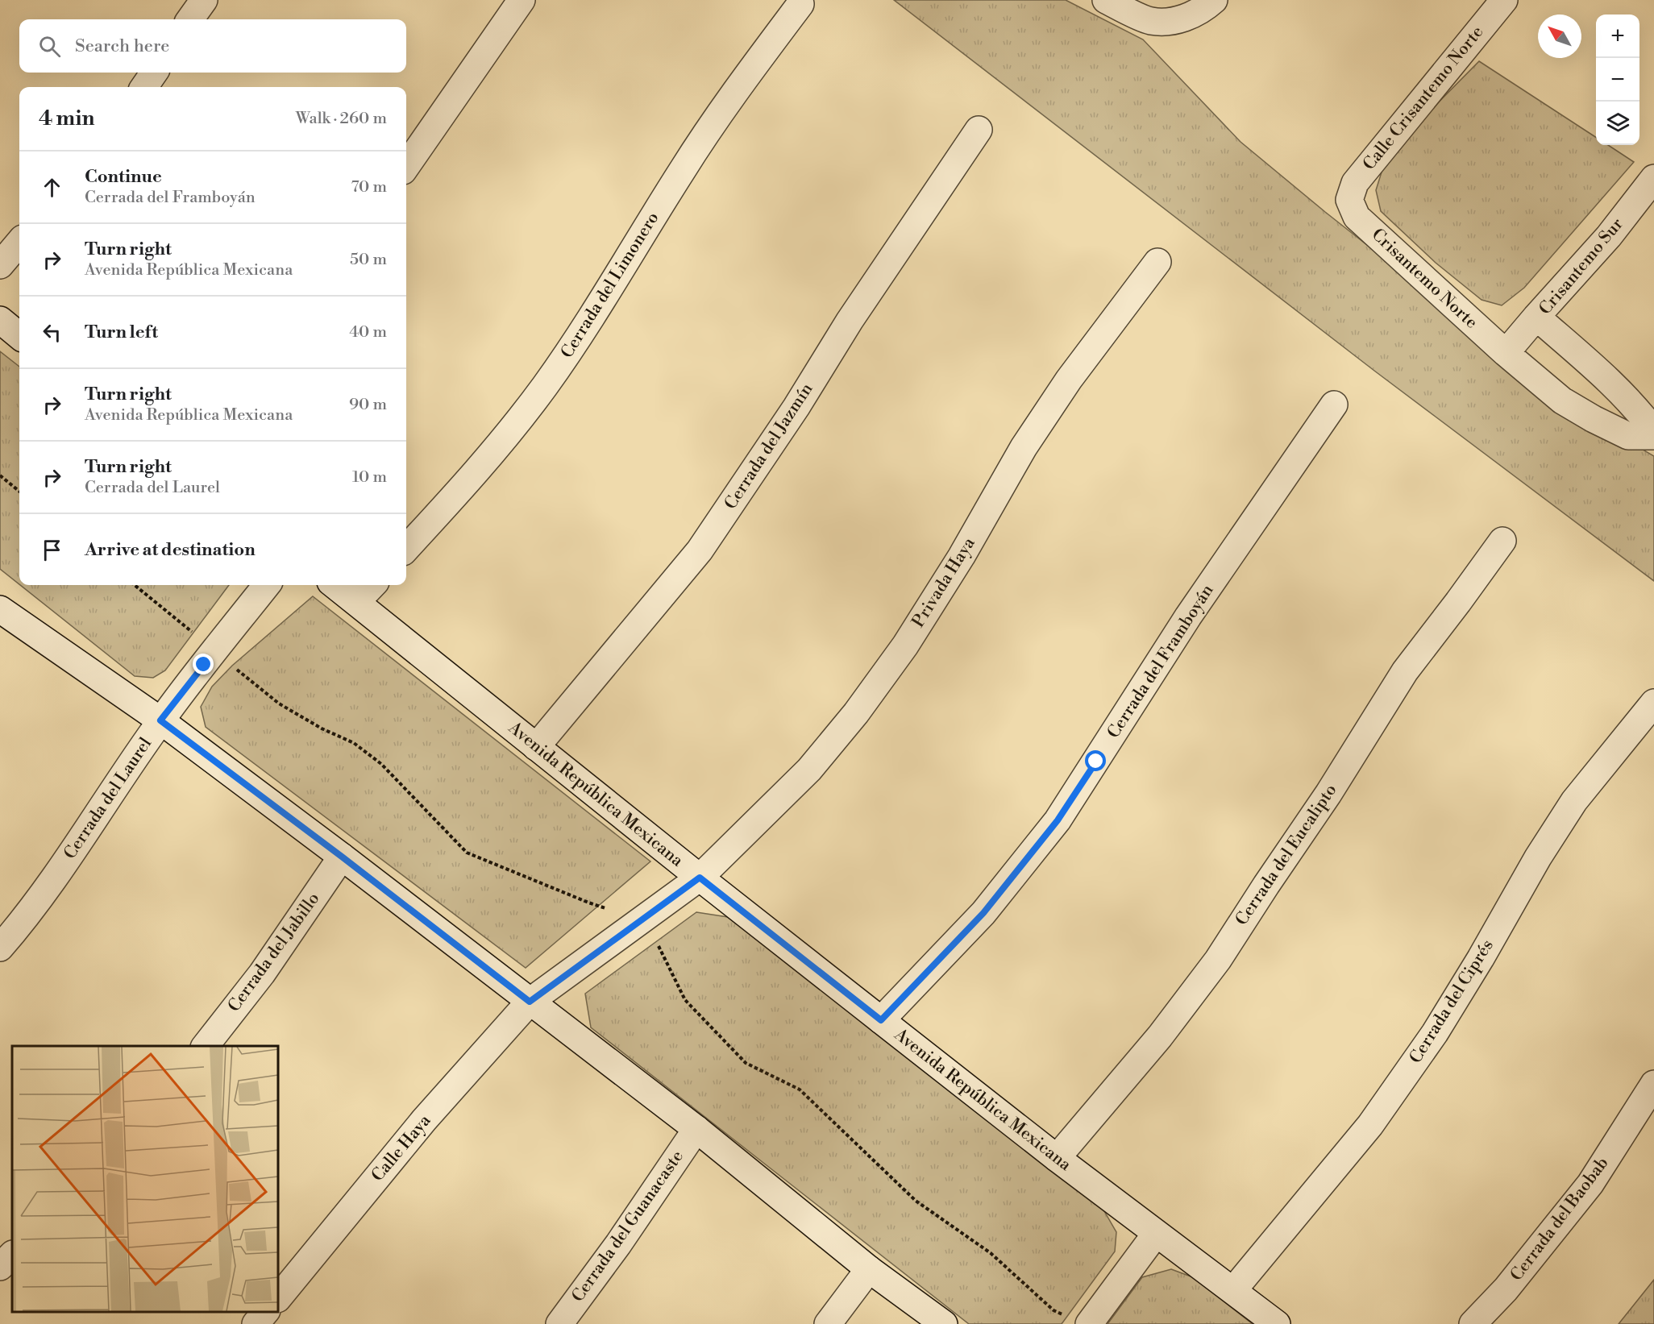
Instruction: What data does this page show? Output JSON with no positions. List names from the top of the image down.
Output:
{
  "streets": {
    "street": [
      "Calle Crisantemo Norte",
      "Crisantemo Sur",
      "Crisantemo Norte",
      "Cerrada del Limonero",
      "Cerrada del Jazmín",
      "Privada Haya",
      "Cerrada del Framboyán",
      "Avenida República Mexicana",
      "Cerrada del Laurel",
      "Cerrada del Eucalipto",
      "Cerrada del Jabillo",
      "Cerrada del Ciprés",
      "Calle Haya",
      "Cerrada del Baobab",
      "Cerrada del Guanacaste"
    ]
  },
  "crossings": [
    ["Calle Crisantemo Norte", "Crisantemo Norte"],
    ["Cerrada del Jazmín", "Avenida República Mexicana"],
    ["Privada Haya", "Avenida República Mexicana"],
    ["Privada Haya", "Calle Haya"],
    ["Cerrada del Framboyán", "Avenida República Mexicana"],
    ["Avenida República Mexicana", "Cerrada del Eucalipto"],
    ["Avenida República Mexicana", "Cerrada del Ciprés"]
  ],
  "north": "top left",
  "page": {
    "map_buttons": ["+", "−"],
    "search": "Search here",
    "heading": ["4 min", "Walk · 260 m"],
    "list": [
      ["Continue", "Cerrada del Framboyán", "70 m"],
      ["Turn right", "Avenida República Mexicana", "50 m"],
      ["Turn left", "40 m"],
      ["Turn right", "Avenida República Mexicana", "90 m"],
      ["Turn right", "Cerrada del Laurel", "10 m"],
      "Arrive at destination"
    ]
  }
}
